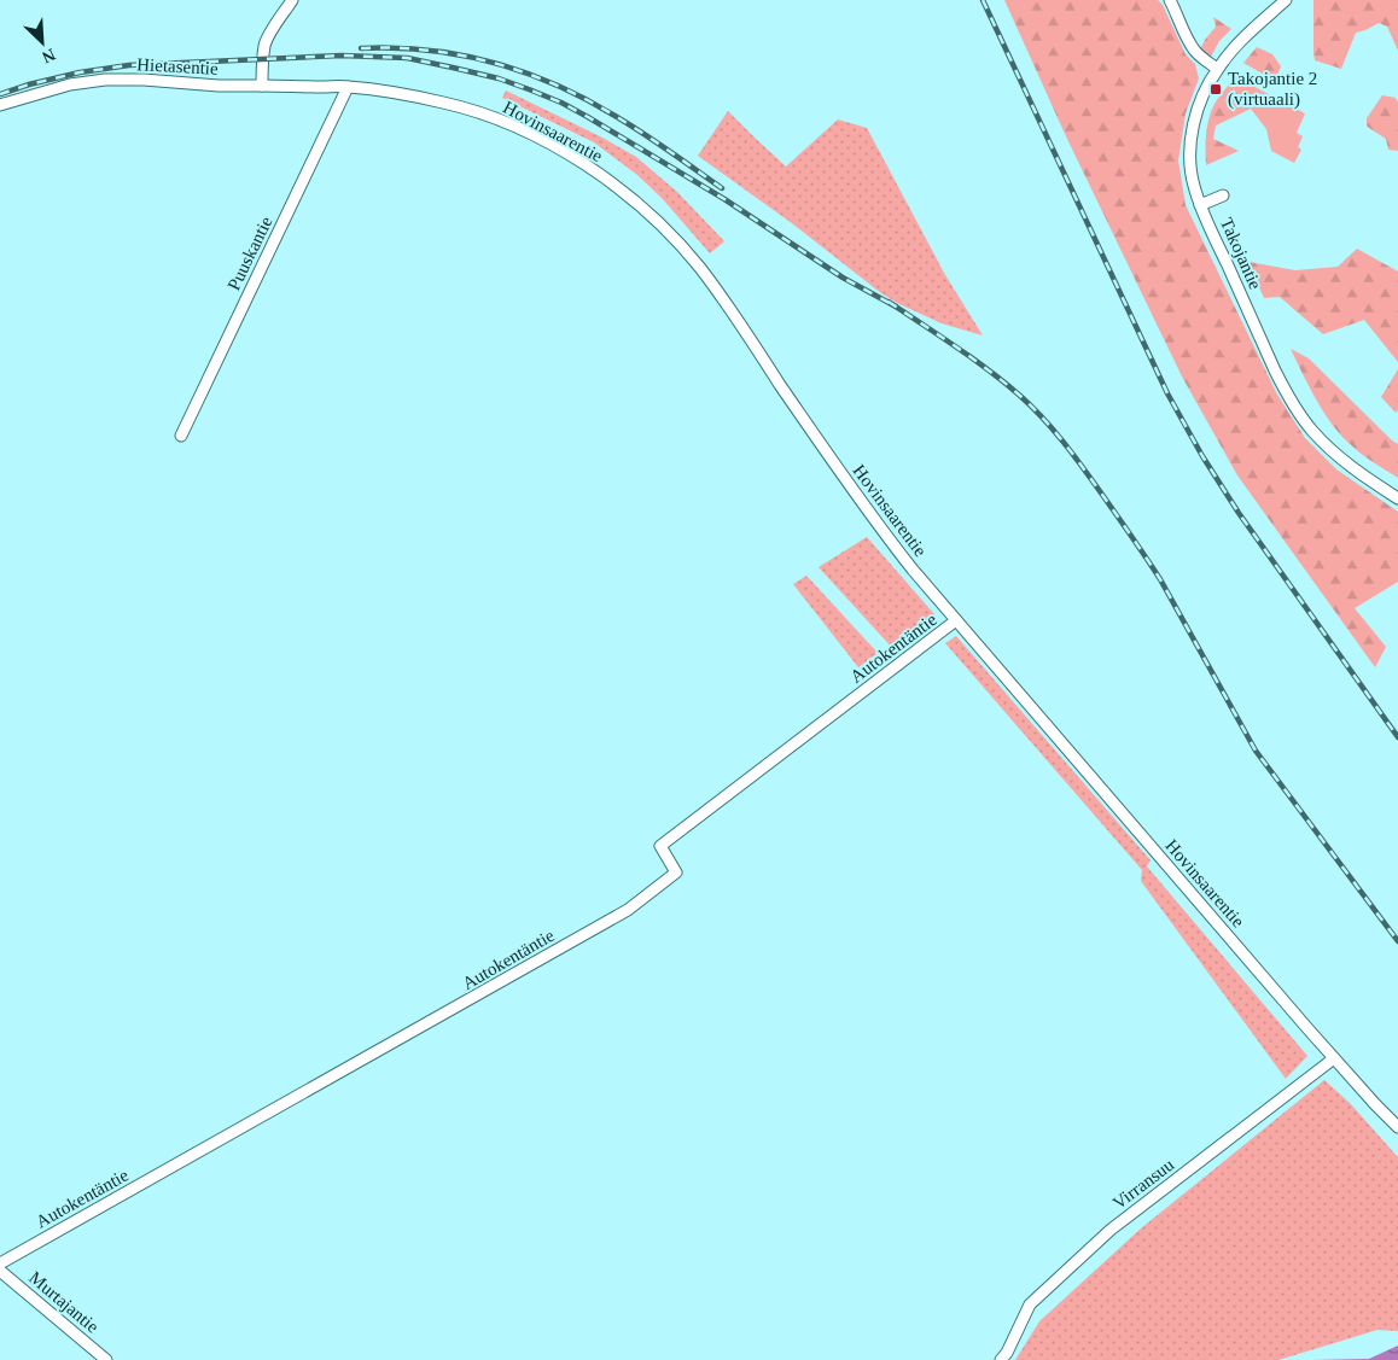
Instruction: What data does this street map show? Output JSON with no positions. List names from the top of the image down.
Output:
{
  "streets": {
    "street": [
      "Hietasentie",
      "Hovinsaarentie",
      "Puuskantie",
      "Takojantie",
      "Autokentäntie",
      "Virransuu",
      "Murtajantie"
    ]
  },
  "crossings": [
    ["Hietasentie", "Hovinsaarentie"],
    ["Hovinsaarentie", "Puuskantie"],
    ["Hovinsaarentie", "Autokentäntie"],
    ["Hovinsaarentie", "Virransuu"]
  ],
  "places": {
    "transit": ["Takojantie 2 (virtuaali)"]
  },
  "north": "bottom right"
}
